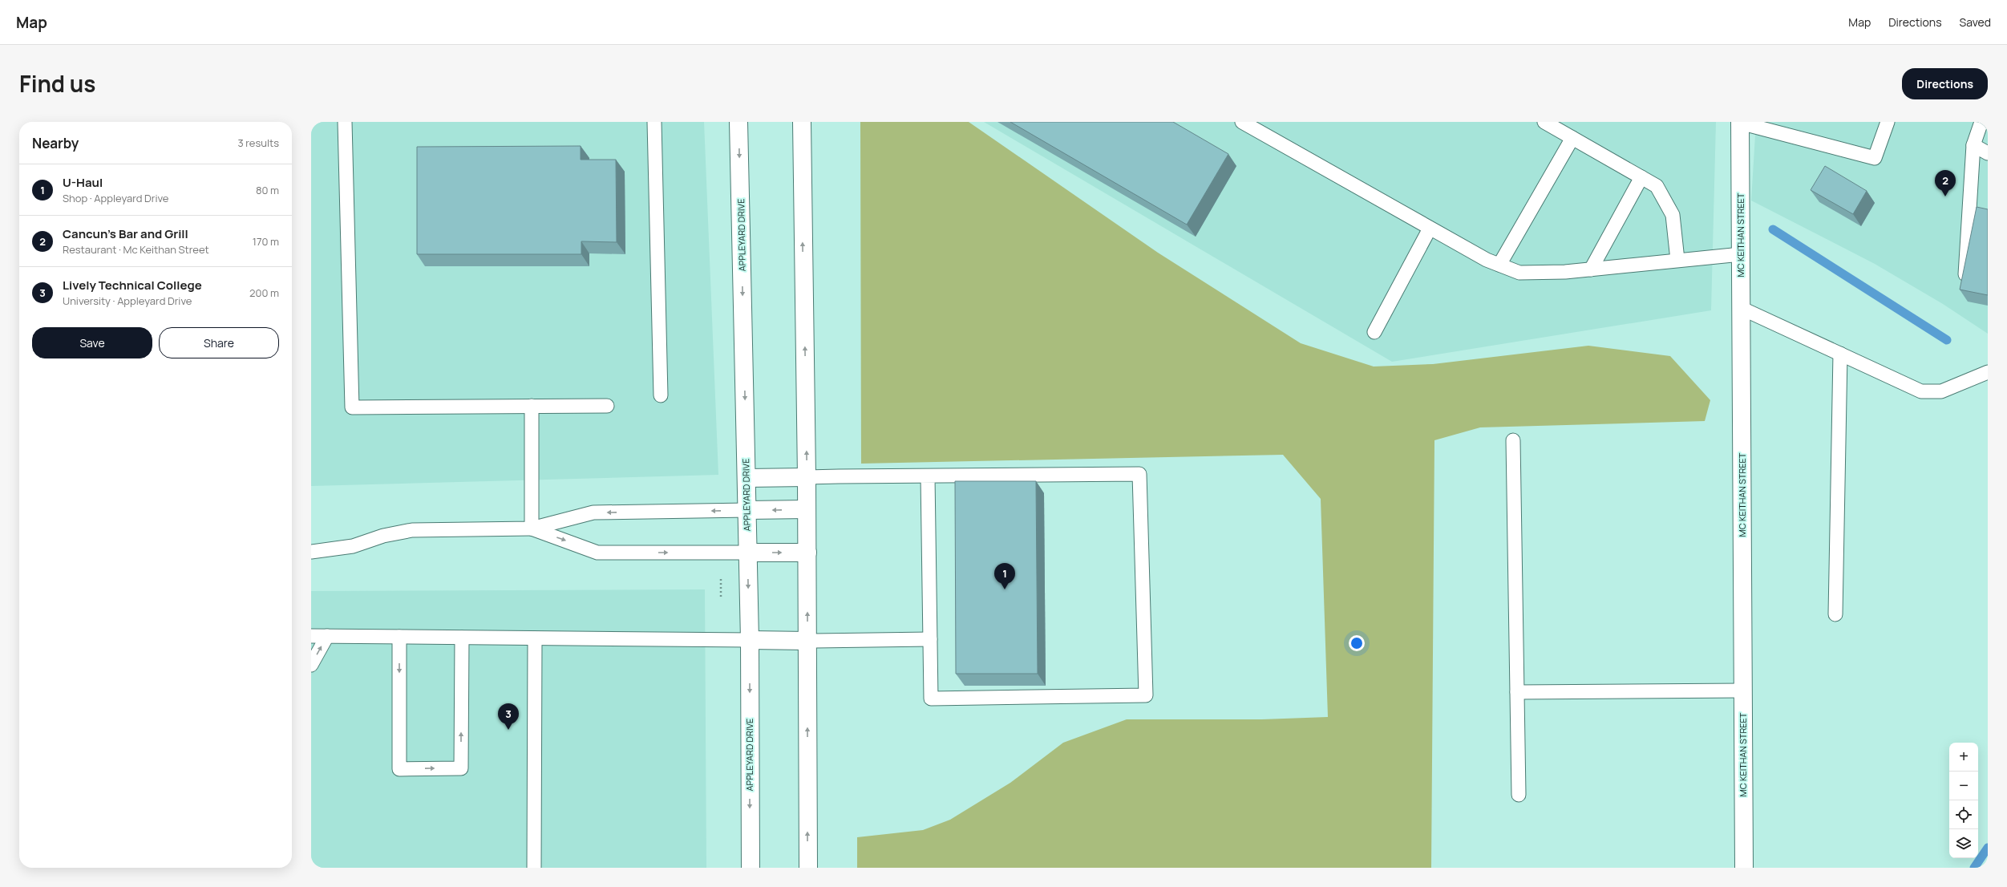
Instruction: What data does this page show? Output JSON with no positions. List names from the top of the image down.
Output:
{
  "streets": {
    "main road": ["APPLEYARD DRIVE", "MC KEITHAN STREET"]
  },
  "page": {
    "header": "Map",
    "nav": ["Map", "Directions", "Saved"],
    "title": "Find us",
    "buttons": [
      "Directions",
      ["Save", "Share"]
    ],
    "heading": ["Nearby", "3 results"],
    "list": [
      {
        "mark": "1",
        "name": "U-Haul",
        "note": "Shop · Appleyard Drive",
        "value": "80 m"
      },
      {
        "mark": "2",
        "name": "Cancun's Bar and Grill",
        "note": "Restaurant · Mc Keithan Street",
        "value": "170 m"
      },
      {
        "mark": "3",
        "name": "Lively Technical College",
        "note": "University · Appleyard Drive",
        "value": "200 m"
      }
    ],
    "pins": ["2", "1", "3"],
    "map_buttons": ["+", "−"]
  }
}
